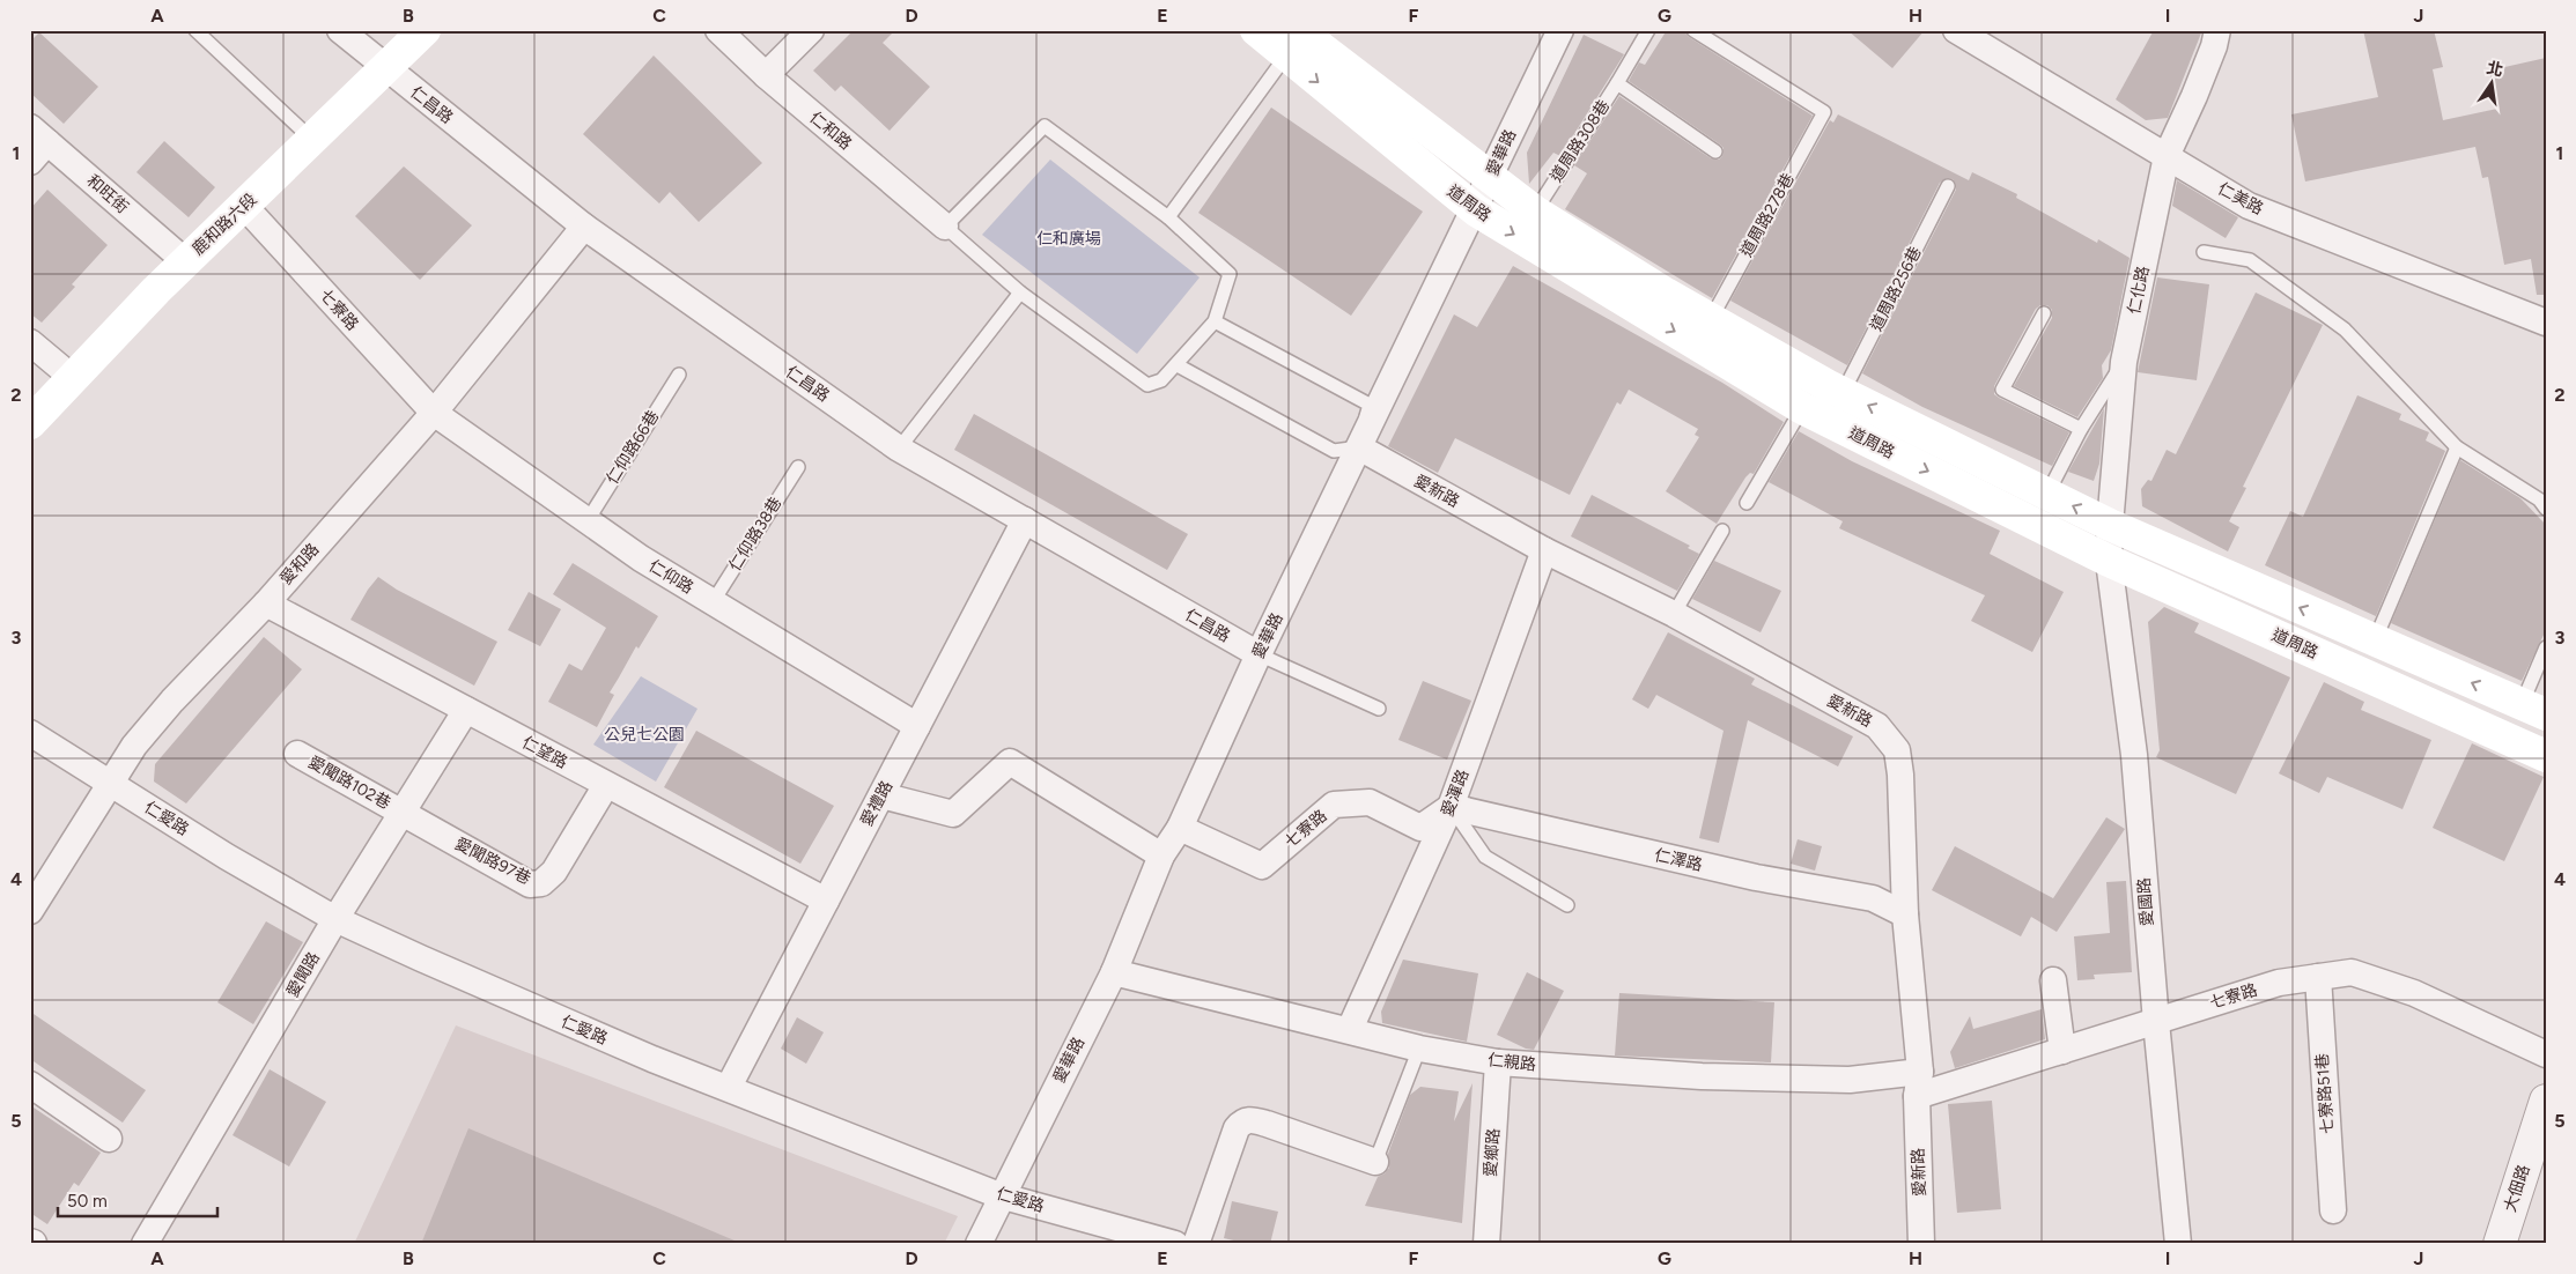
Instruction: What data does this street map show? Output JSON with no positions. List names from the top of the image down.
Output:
{
  "streets": {
    "main road": ["道周路", "鹿和路六段"],
    "street": [
      "仁昌路",
      "仁和路",
      "愛華路",
      "和旺街",
      "仁美路",
      "仁化路",
      "七寮路",
      "愛新路",
      "愛和路",
      "仁仰路",
      "仁望路",
      "愛聞路102巷",
      "愛渾路",
      "愛禮路",
      "仁愛路",
      "仁澤路",
      "愛聞路97巷",
      "愛國路",
      "愛聞路",
      "仁親路",
      "七寮路51巷",
      "愛鄉路",
      "大佃路"
    ],
    "lane": [
      "道周路308巷",
      "道周路278巷",
      "道周路256巷",
      "仁仰路66巷",
      "仁仰路38巷"
    ]
  },
  "crossings": [
    ["仁昌路", "愛華路"],
    ["仁昌路", "鹿和路六段"],
    ["仁昌路", "愛和路"],
    ["仁昌路", "愛禮路"],
    ["道周路308巷", "道周路"],
    ["愛華路", "道周路"],
    ["愛華路", "七寮路"],
    ["愛華路", "愛新路"],
    ["愛華路", "仁愛路"],
    ["愛華路", "仁親路"],
    ["和旺街", "鹿和路六段"],
    ["仁美路", "仁化路"],
    ["道周路", "道周路278巷"],
    ["道周路", "道周路256巷"],
    ["道周路", "仁化路"],
    ["道周路", "愛國路"],
    ["鹿和路六段", "七寮路"],
    ["仁化路", "愛國路"],
    ["七寮路", "愛新路"],
    ["七寮路", "愛和路"],
    ["七寮路", "仁仰路"],
    ["七寮路", "愛渾路"],
    ["七寮路", "仁澤路"],
    ["七寮路", "愛國路"],
    ["七寮路", "仁親路"],
    ["七寮路", "七寮路51巷"],
    ["仁仰路66巷", "仁仰路"],
    ["愛新路", "愛渾路"],
    ["愛新路", "仁澤路"],
    ["愛新路", "仁親路"],
    ["仁仰路38巷", "仁仰路"],
    ["愛和路", "仁仰路"],
    ["愛和路", "仁望路"],
    ["愛和路", "仁愛路"],
    ["仁仰路", "愛禮路"],
    ["仁望路", "愛禮路"],
    ["仁望路", "愛聞路97巷"],
    ["仁望路", "愛聞路"],
    ["愛聞路102巷", "愛聞路97巷"],
    ["愛聞路102巷", "愛聞路"],
    ["愛渾路", "仁澤路"],
    ["愛渾路", "仁親路"],
    ["愛禮路", "仁愛路"],
    ["仁愛路", "愛聞路"],
    ["愛聞路97巷", "愛聞路"],
    ["仁親路", "愛鄉路"]
  ],
  "parks": ["仁和廣場", "公兒七公園"],
  "scale_bar": "50 m",
  "north": "top",
  "grid": {
    "columns": [
      "A",
      "B",
      "C",
      "D",
      "E",
      "F",
      "G",
      "H",
      "I",
      "J"
    ],
    "rows": [
      "1",
      "2",
      "3",
      "4",
      "5"
    ]
  }
}
